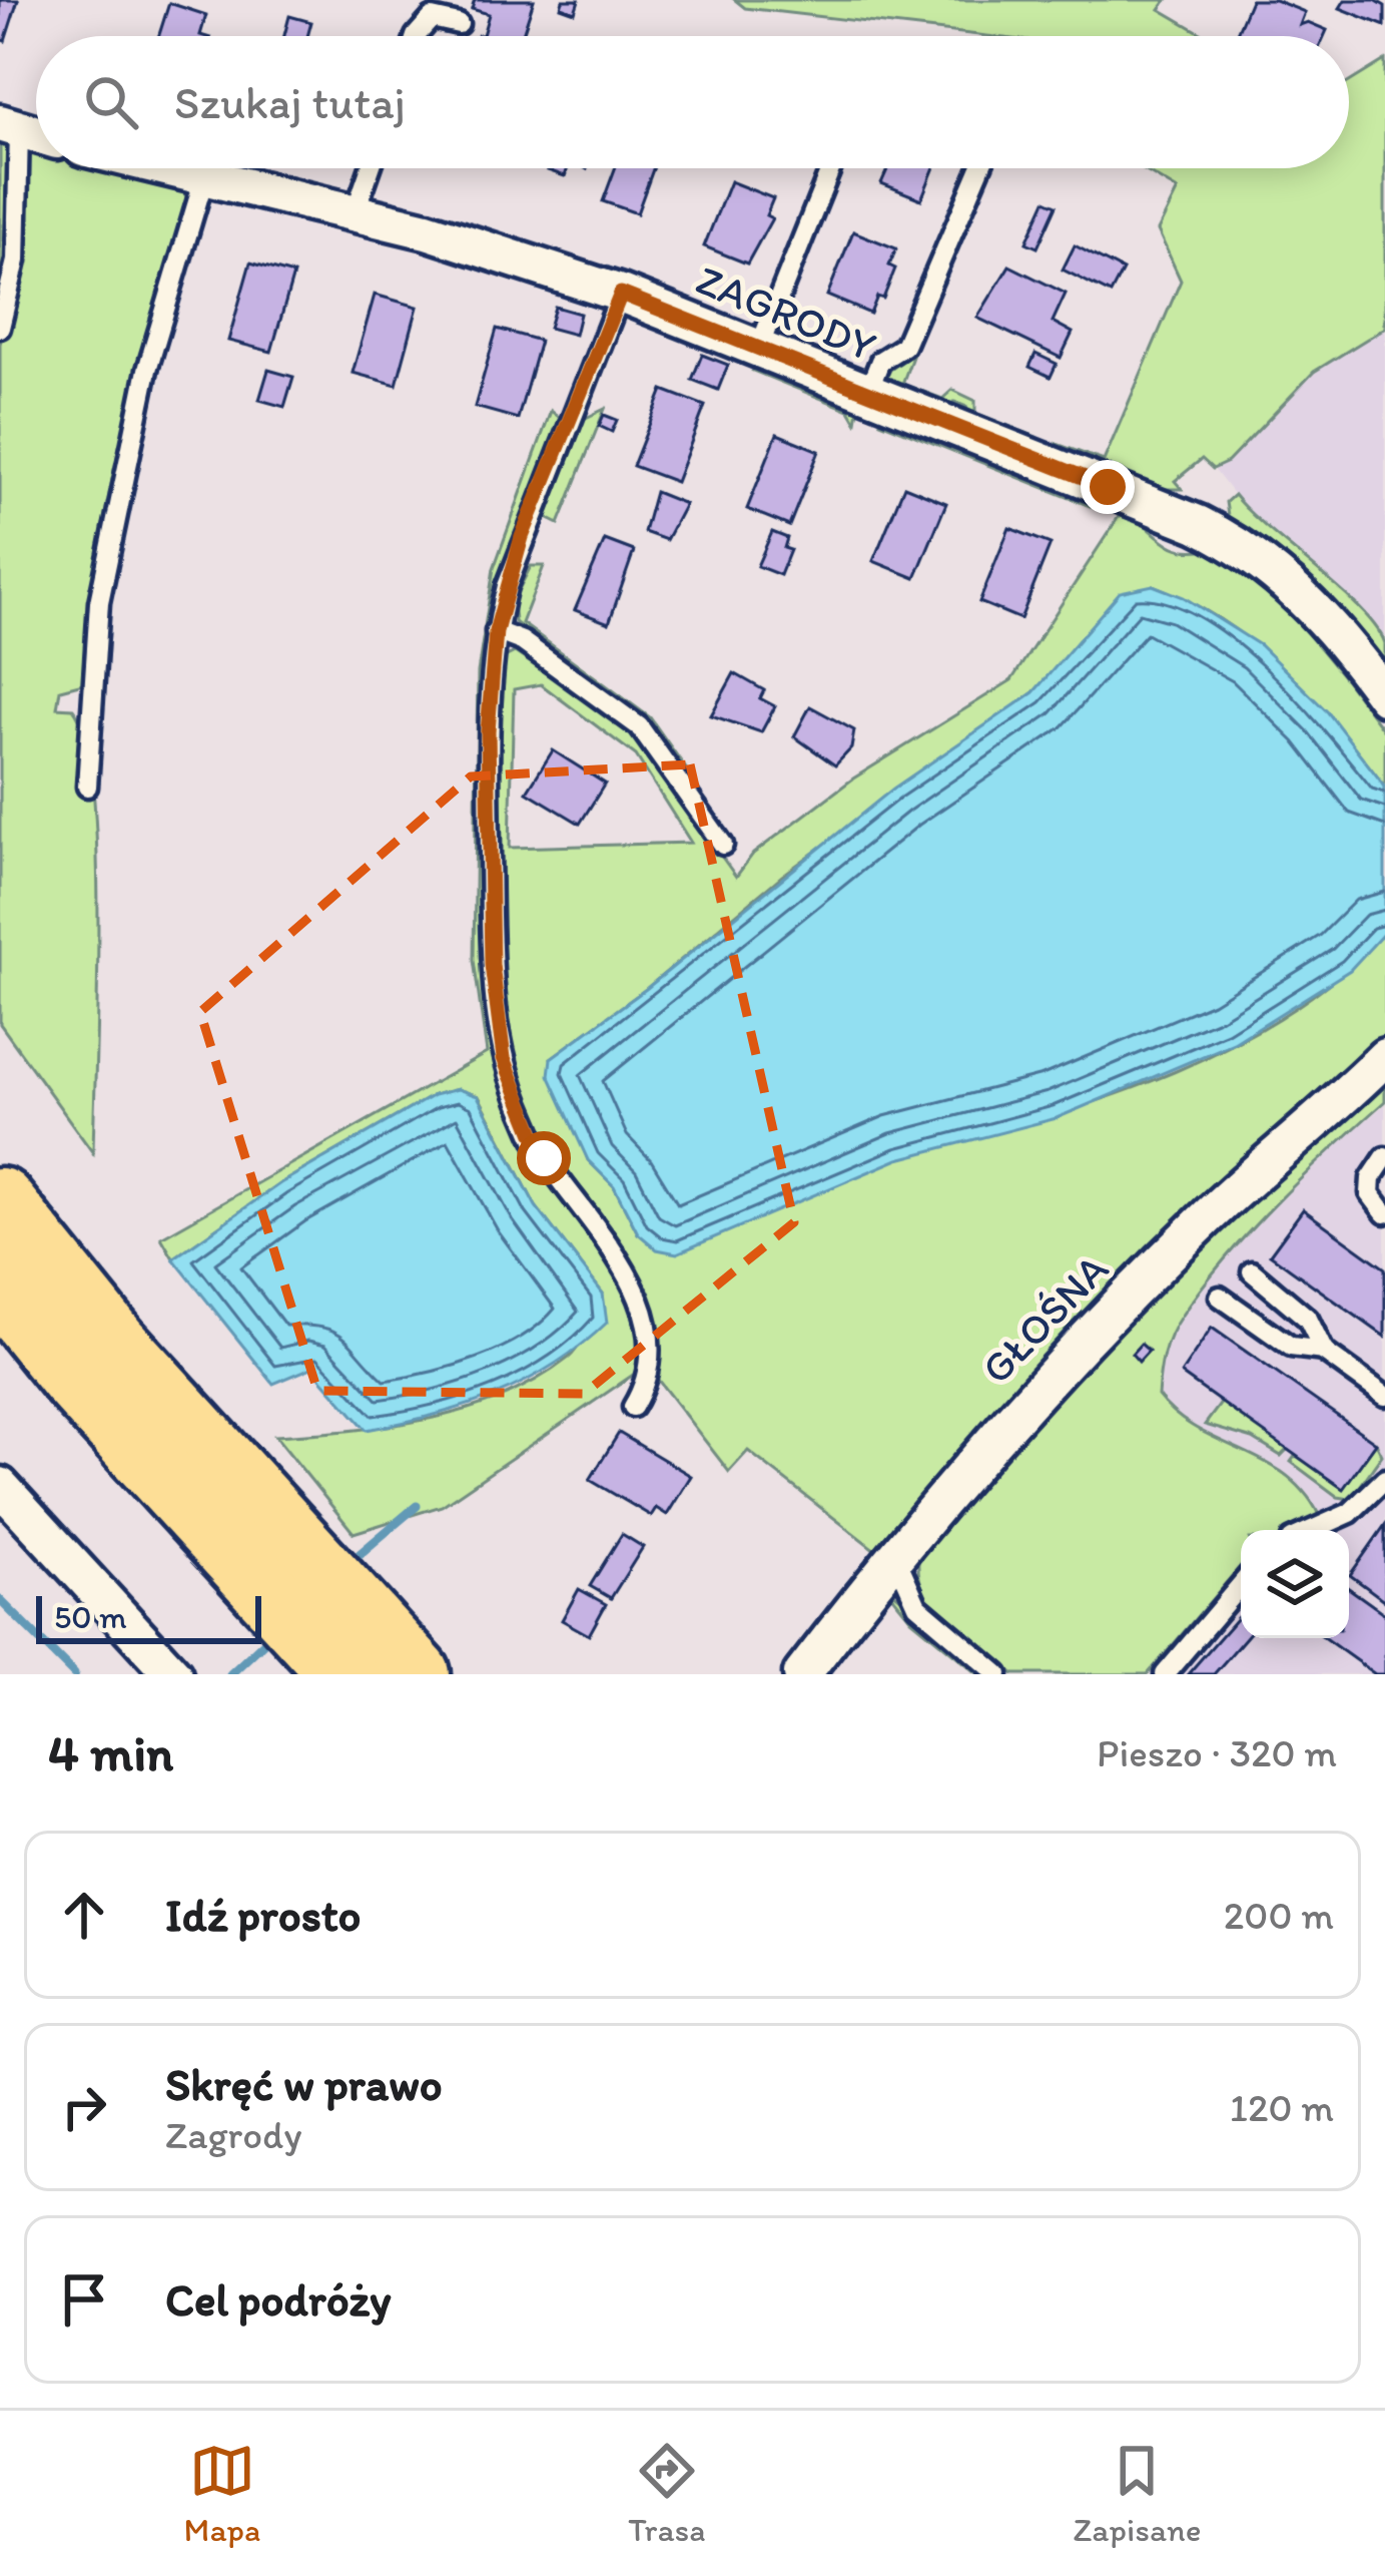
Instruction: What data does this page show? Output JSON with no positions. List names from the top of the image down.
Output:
{
  "streets": {
    "street": ["ZAGRODY", "GŁOŚNA"]
  },
  "scale_bar": "50 m",
  "page": {
    "search": "Szukaj tutaj",
    "scale": "50 m",
    "heading": ["4 min", "Pieszo · 320 m"],
    "list": [
      ["Idź prosto", "200 m"],
      ["Skręć w prawo", "Zagrody", "120 m"],
      "Cel podróży"
    ],
    "nav": ["Mapa", "Trasa", "Zapisane"]
  }
}
